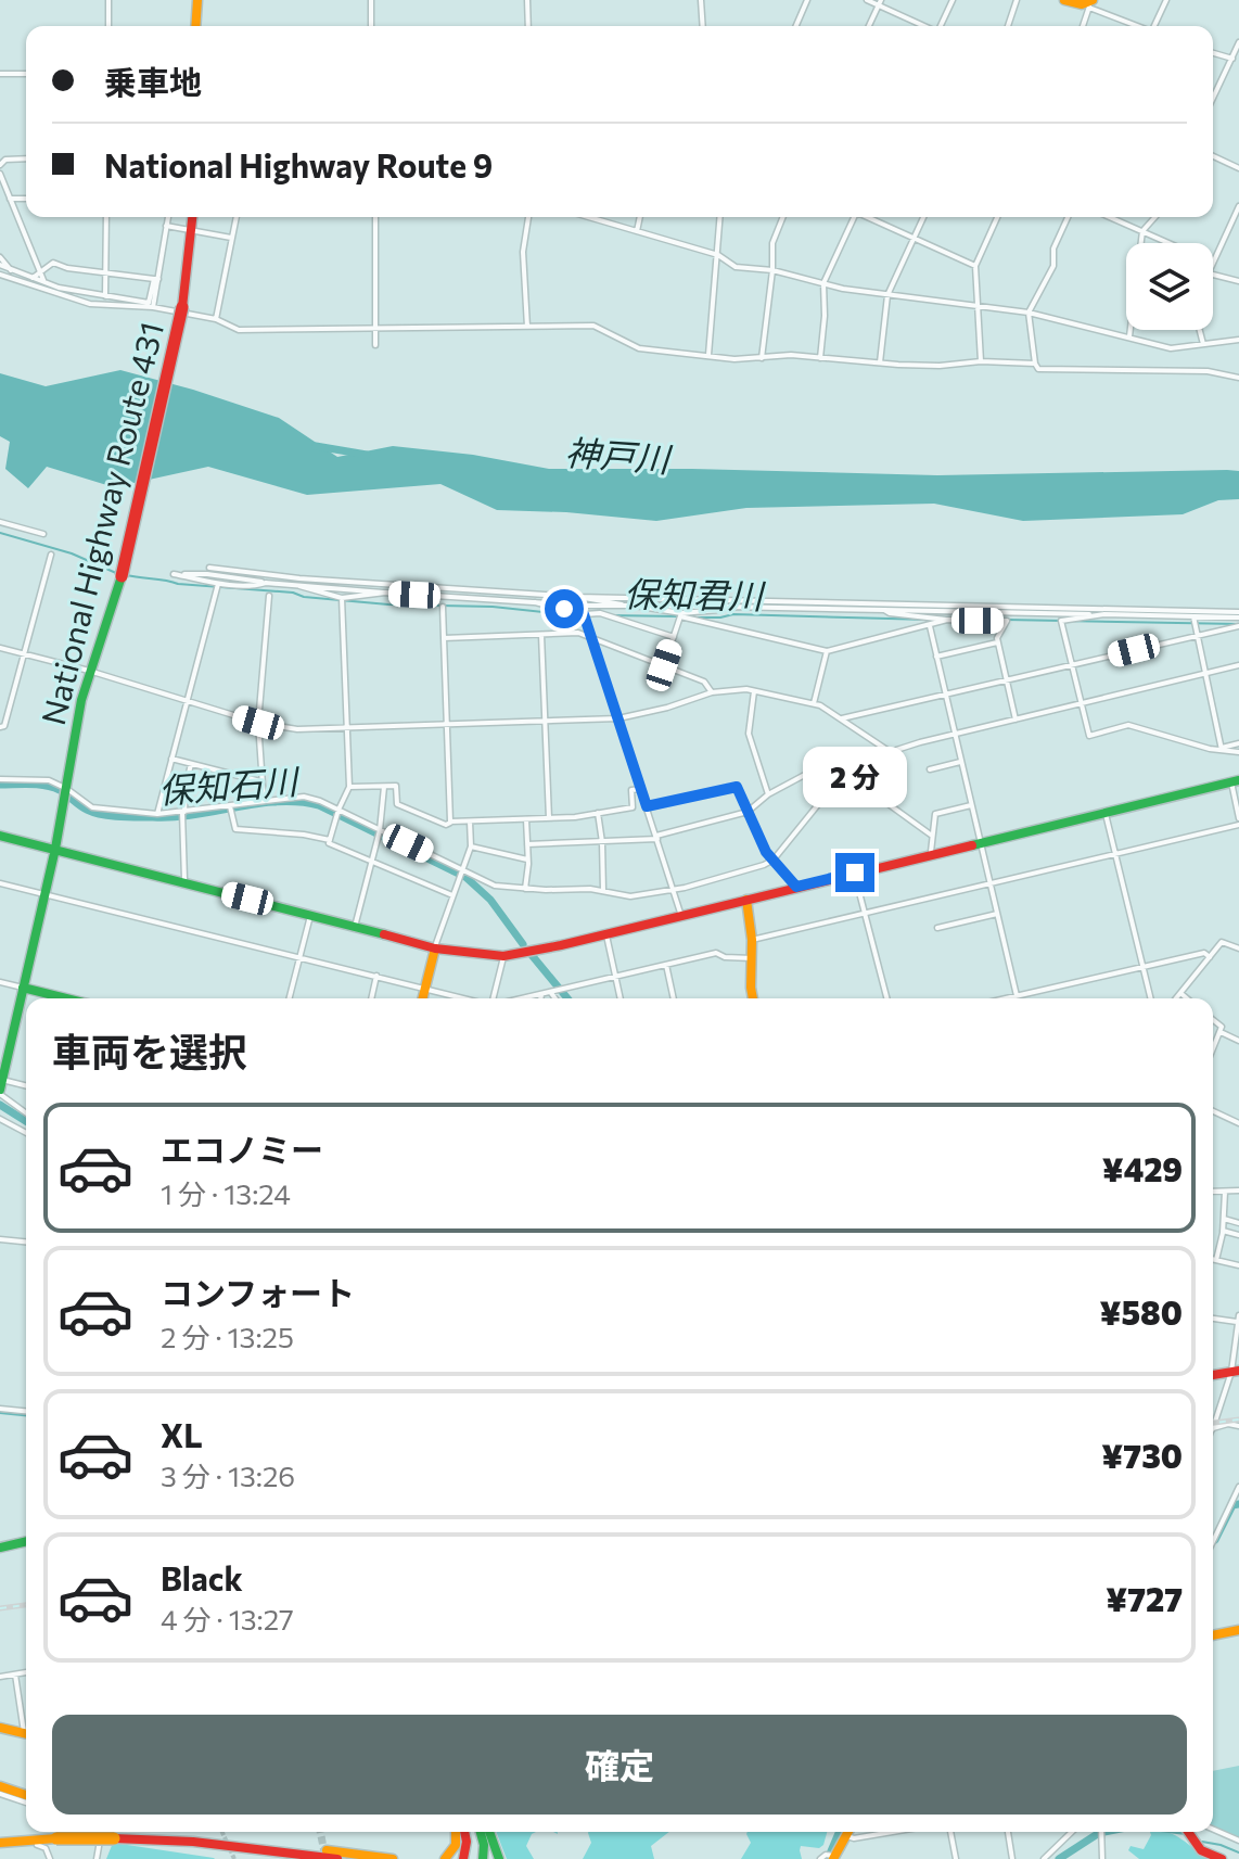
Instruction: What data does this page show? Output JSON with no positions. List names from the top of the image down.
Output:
{
  "streets": {
    "main road": ["National Highway Route 431"]
  },
  "water": ["神戸川", "保知君川", "保知石川"],
  "page": {
    "banner": ["乗車地", "National Highway Route 9"],
    "bubble": "2 分",
    "heading": "車両を選択",
    "list": [
      {
        "name": "エコノミー",
        "note": "1 分 · 13:24",
        "value": "¥429"
      },
      {
        "name": "コンフォート",
        "note": "2 分 · 13:25",
        "value": "¥580"
      },
      {
        "name": "XL",
        "note": "3 分 · 13:26",
        "value": "¥730"
      },
      {
        "name": "Black",
        "note": "4 分 · 13:27",
        "value": "¥727"
      }
    ],
    "buttons": "確定"
  }
}
